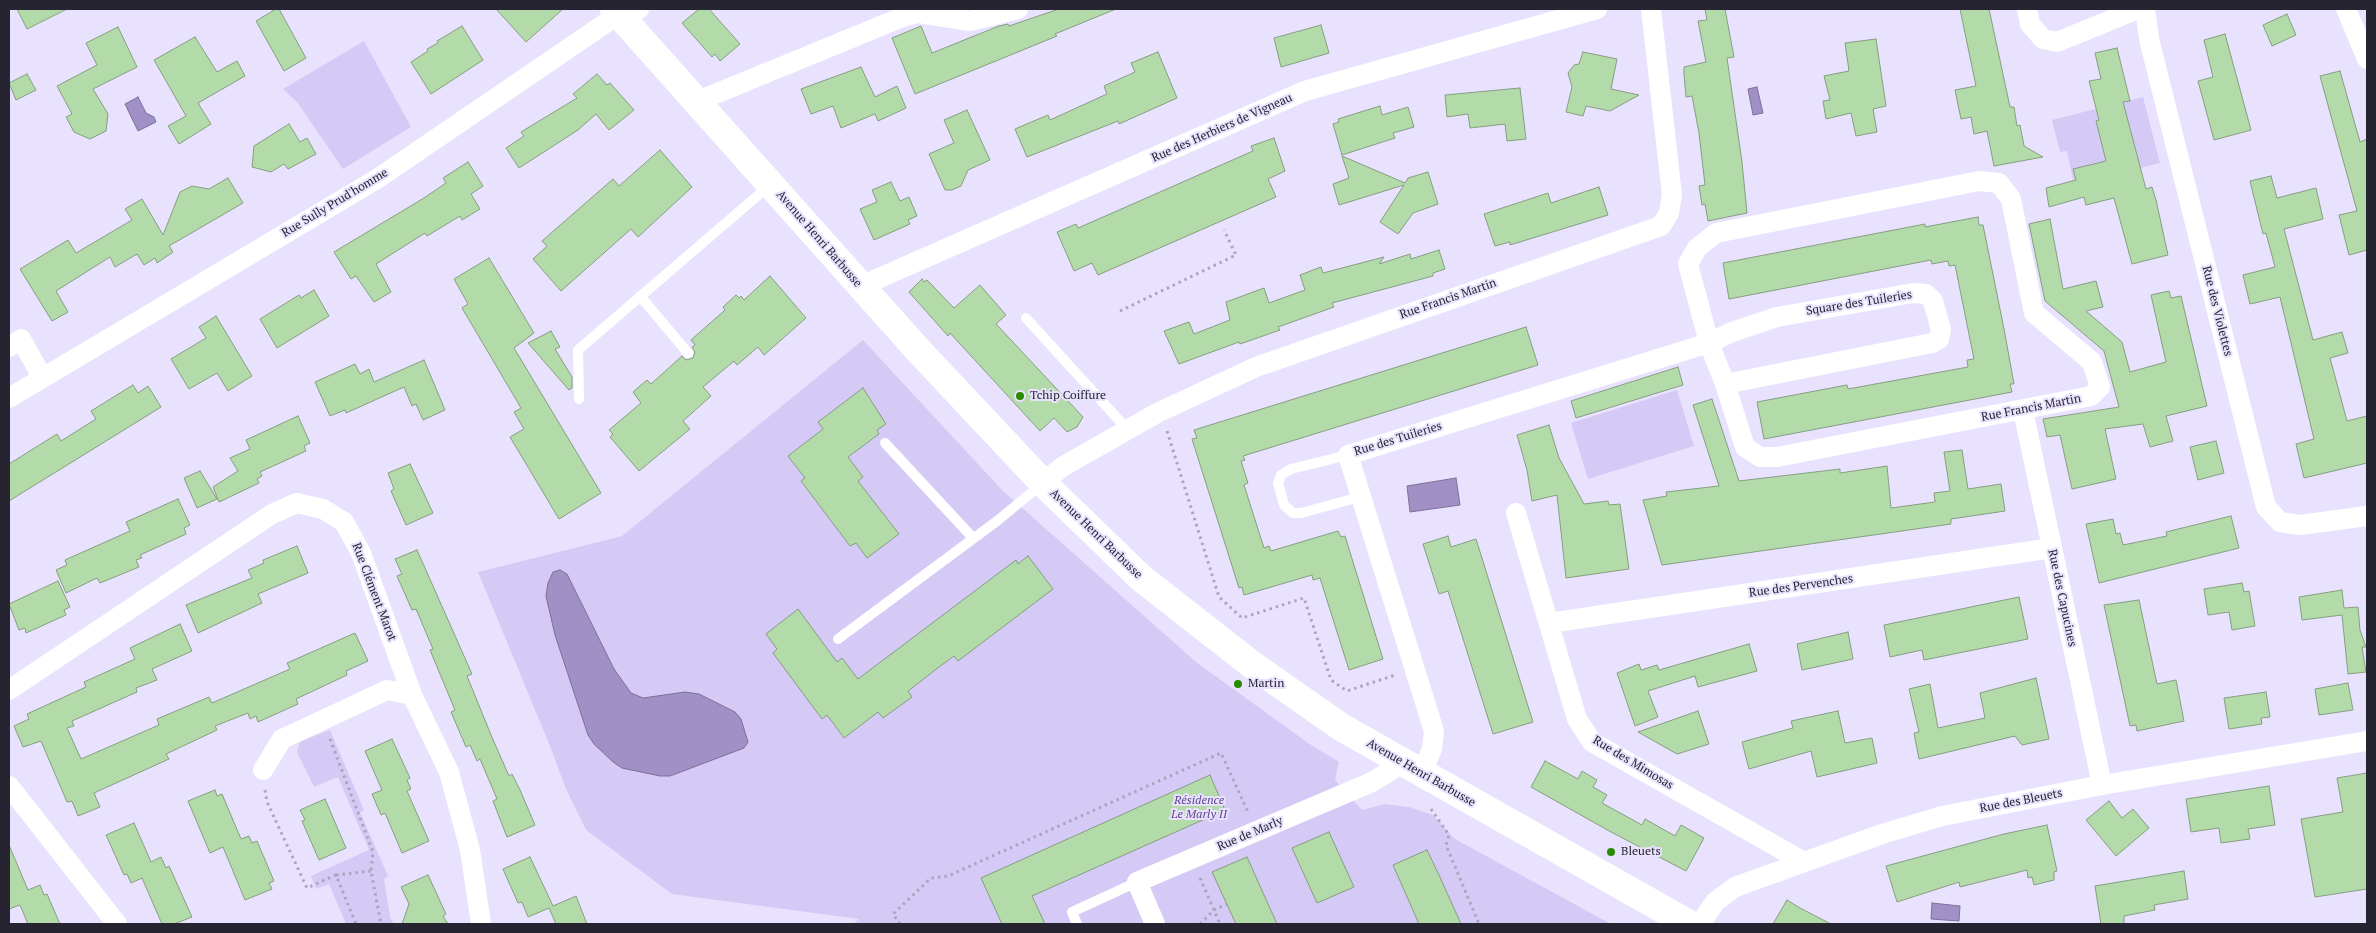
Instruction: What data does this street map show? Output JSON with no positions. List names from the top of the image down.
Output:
{
  "streets": {
    "street": [
      "Rue des Herbiers de Vigneau",
      "Rue Sully Prud'homme",
      "Avenue Henri Barbusse",
      "Rue Francis Martin",
      "Square des Tuileries",
      "Rue des Violettes",
      "Rue des Tuileries",
      "Rue des Pervenches",
      "Rue Clément Marot",
      "Rue des Capucines",
      "Rue des Mimosas",
      "Rue des Bleuets",
      "Rue de Marly"
    ]
  },
  "crossings": [
    ["Rue des Herbiers de Vigneau", "Avenue Henri Barbusse"],
    ["Rue Sully Prud'homme", "Avenue Henri Barbusse"],
    ["Avenue Henri Barbusse", "Rue Francis Martin"],
    ["Avenue Henri Barbusse", "Rue des Tuileries"],
    ["Avenue Henri Barbusse", "Rue de Marly"],
    ["Rue Francis Martin", "Square des Tuileries"],
    ["Rue Francis Martin", "Rue des Tuileries"],
    ["Rue Francis Martin", "Rue des Capucines"],
    ["Square des Tuileries", "Rue des Tuileries"],
    ["Rue des Tuileries", "Rue de Marly"],
    ["Rue des Pervenches", "Rue des Capucines"],
    ["Rue des Pervenches", "Rue des Mimosas"],
    ["Rue des Capucines", "Rue des Bleuets"],
    ["Rue des Mimosas", "Rue des Bleuets"]
  ],
  "parks": ["Résidence Le Marly II"],
  "places": ["Tchip Coiffure", "Martin", "Bleuets"]
}
